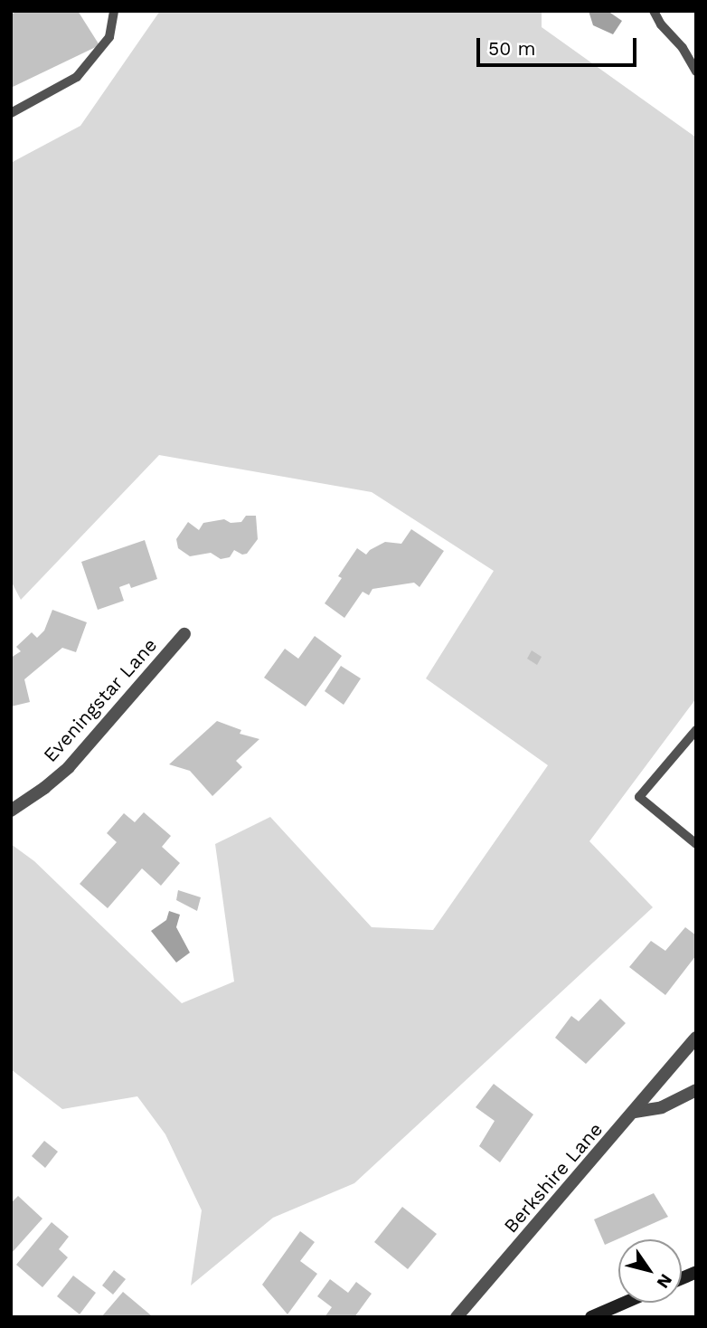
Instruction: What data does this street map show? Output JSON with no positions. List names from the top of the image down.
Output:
{
  "streets": {
    "street": ["Eveningstar Lane", "Berkshire Lane"]
  },
  "scale_bar": "50 m",
  "north": "bottom right"
}
